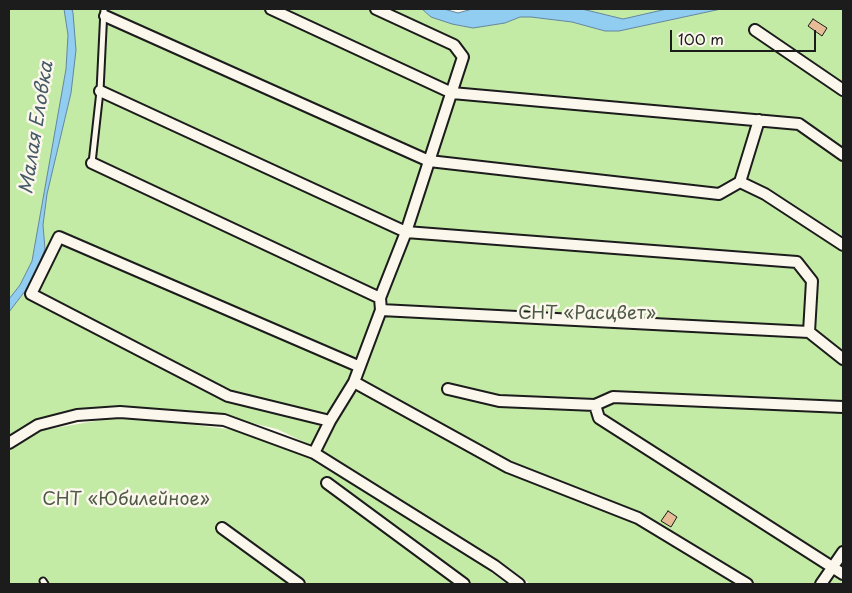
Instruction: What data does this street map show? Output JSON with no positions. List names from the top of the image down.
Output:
{
  "water": ["Малая Еловка"],
  "parks": ["СНТ «Расцвет»", "СНТ «Юбилейное»"],
  "scale_bar": "100 m"
}
